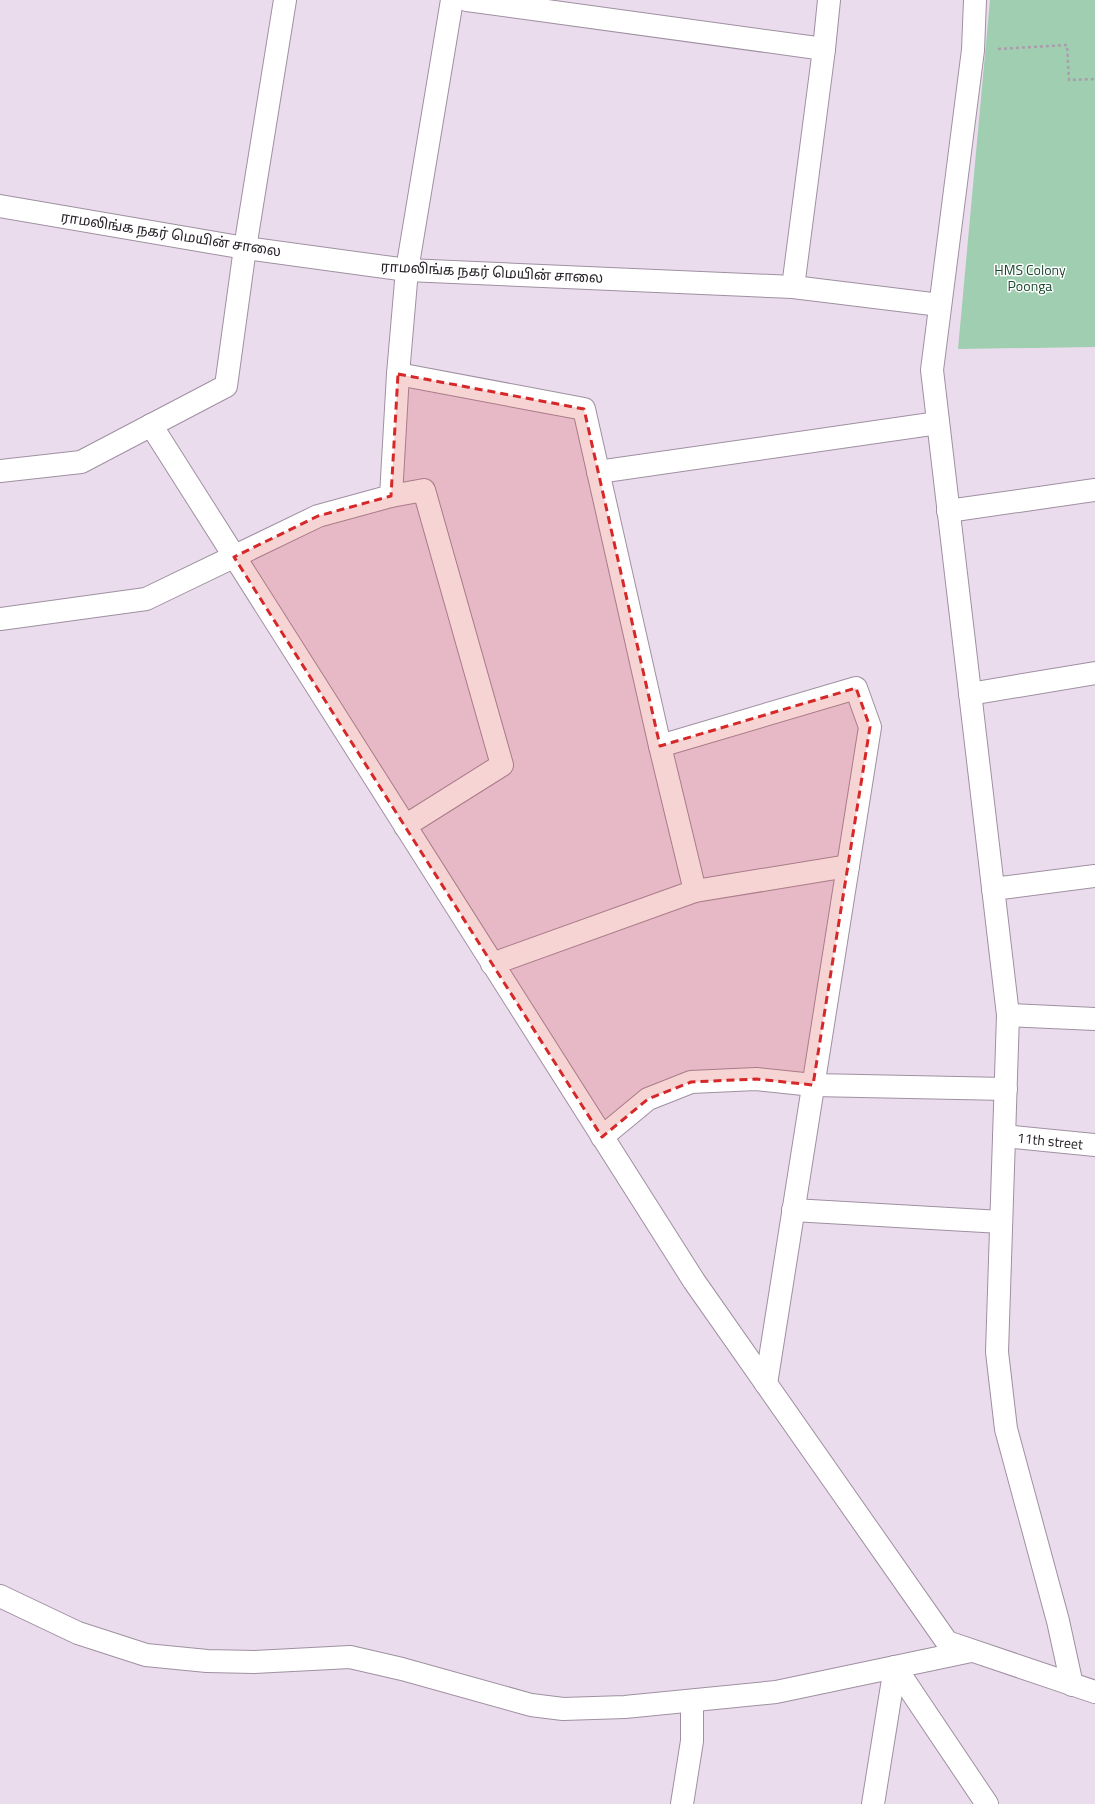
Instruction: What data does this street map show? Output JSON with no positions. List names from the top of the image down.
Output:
{
  "streets": {
    "street": ["ராமலிங்க நகர் மெயின் சாலை", "11th street"]
  },
  "parks": ["HMS Colony Poonga"]
}
